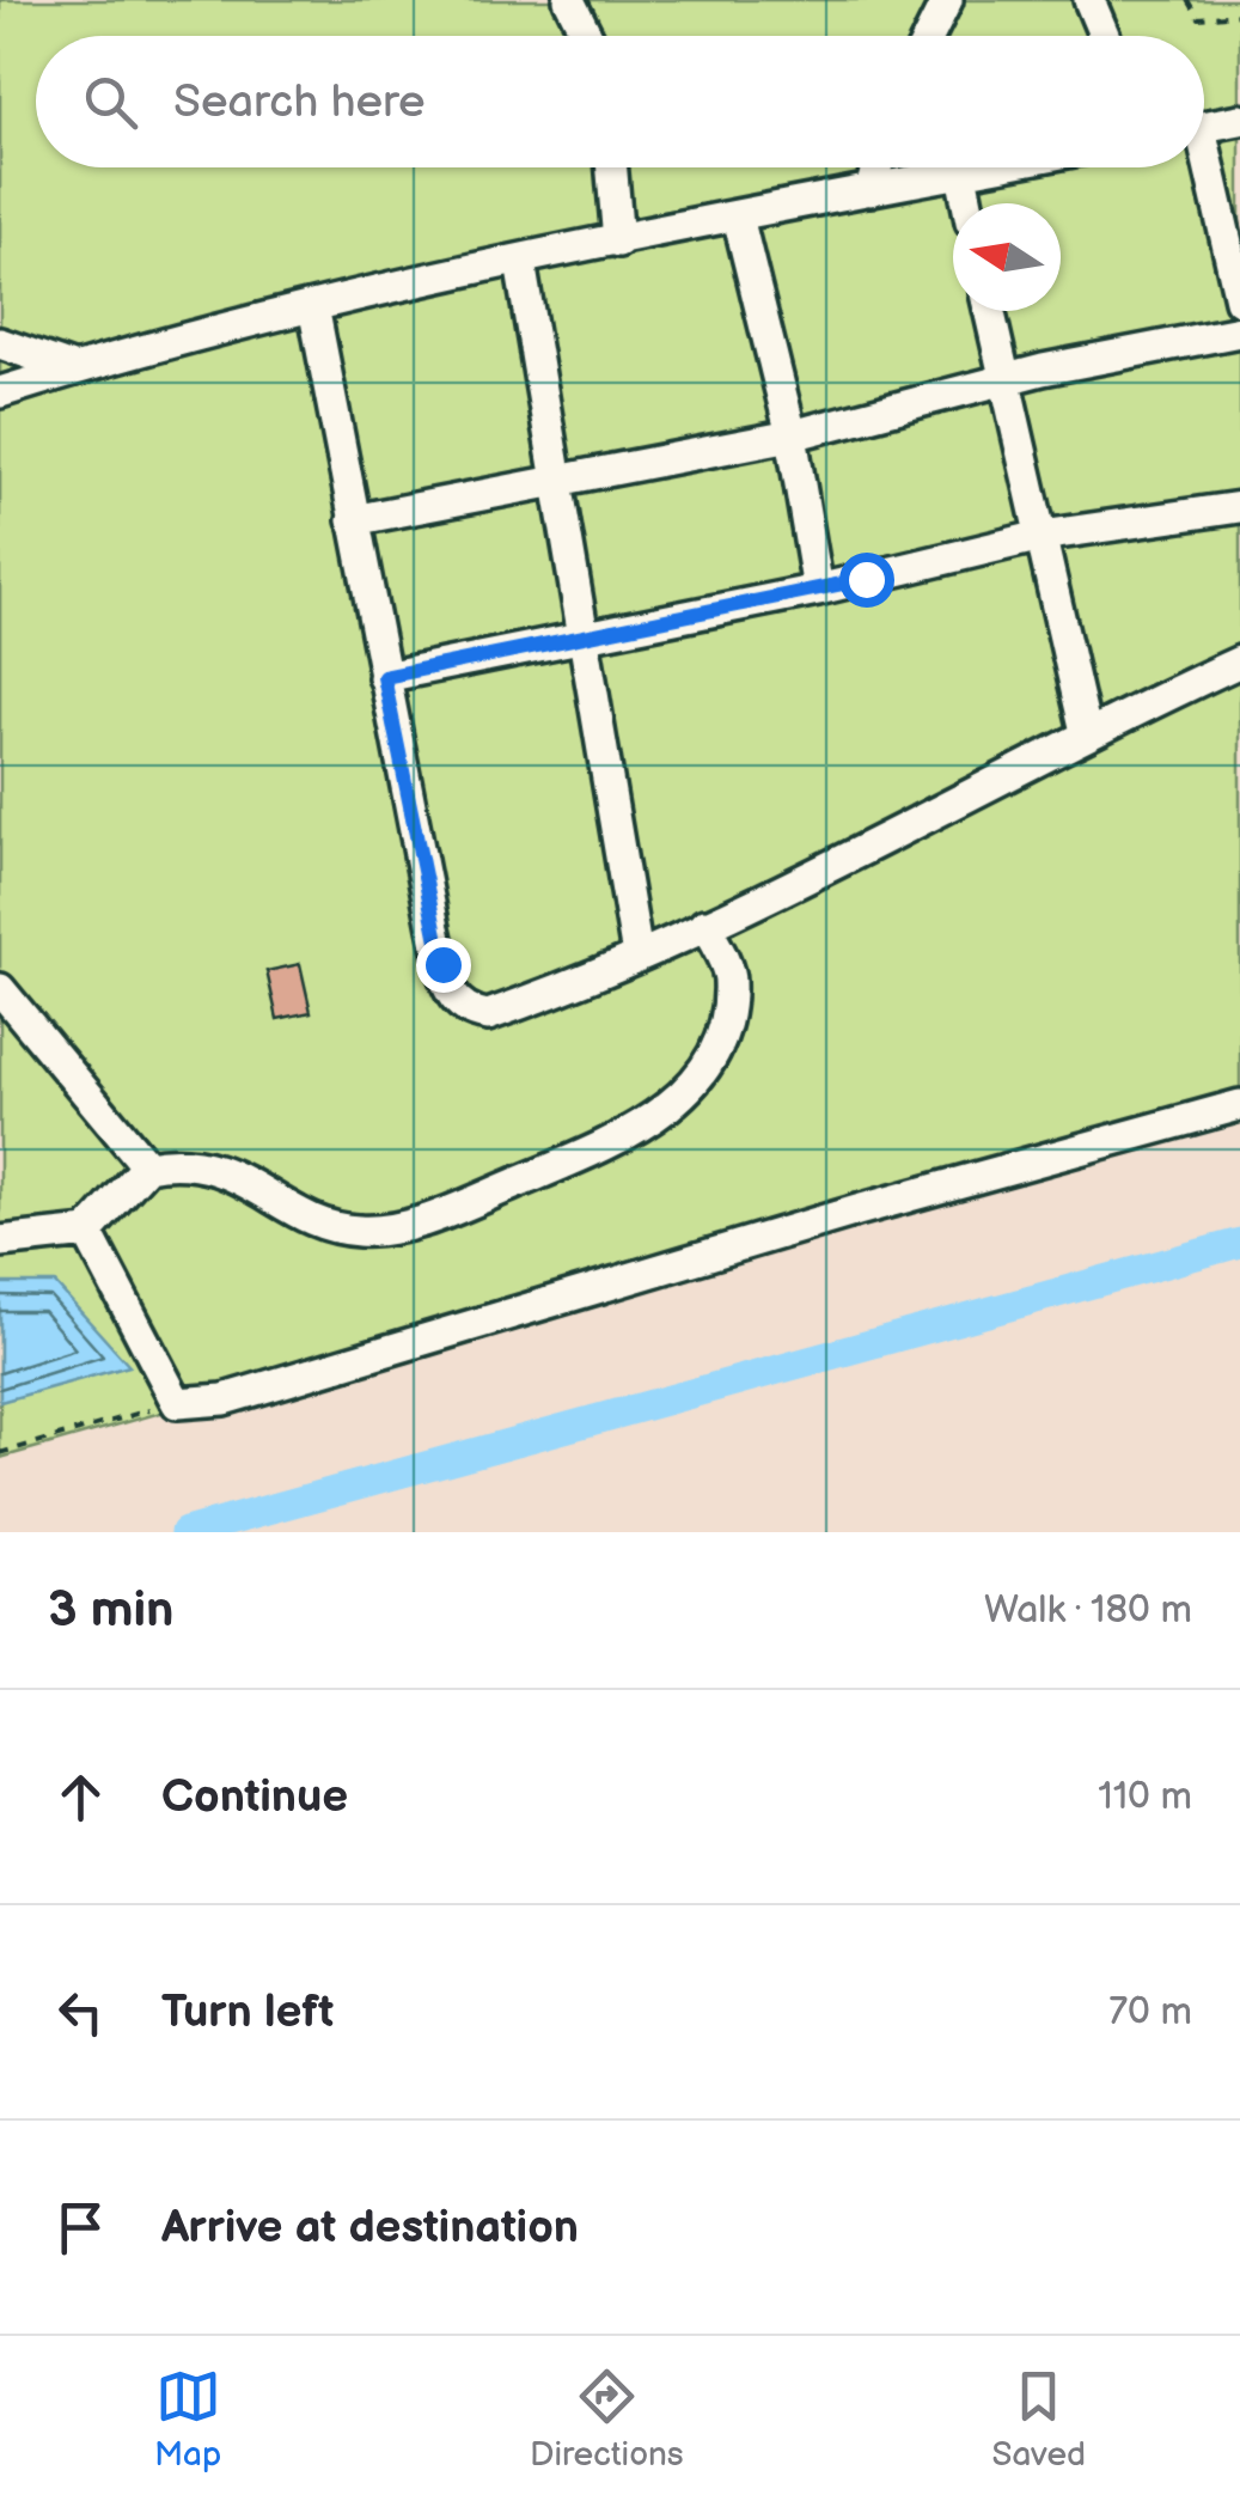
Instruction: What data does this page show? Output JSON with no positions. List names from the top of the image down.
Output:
{
  "north": "left",
  "page": {
    "search": "Search here",
    "heading": ["3 min", "Walk · 180 m"],
    "list": [
      ["Continue", "110 m"],
      ["Turn left", "70 m"],
      "Arrive at destination"
    ],
    "nav": ["Map", "Directions", "Saved"]
  }
}
